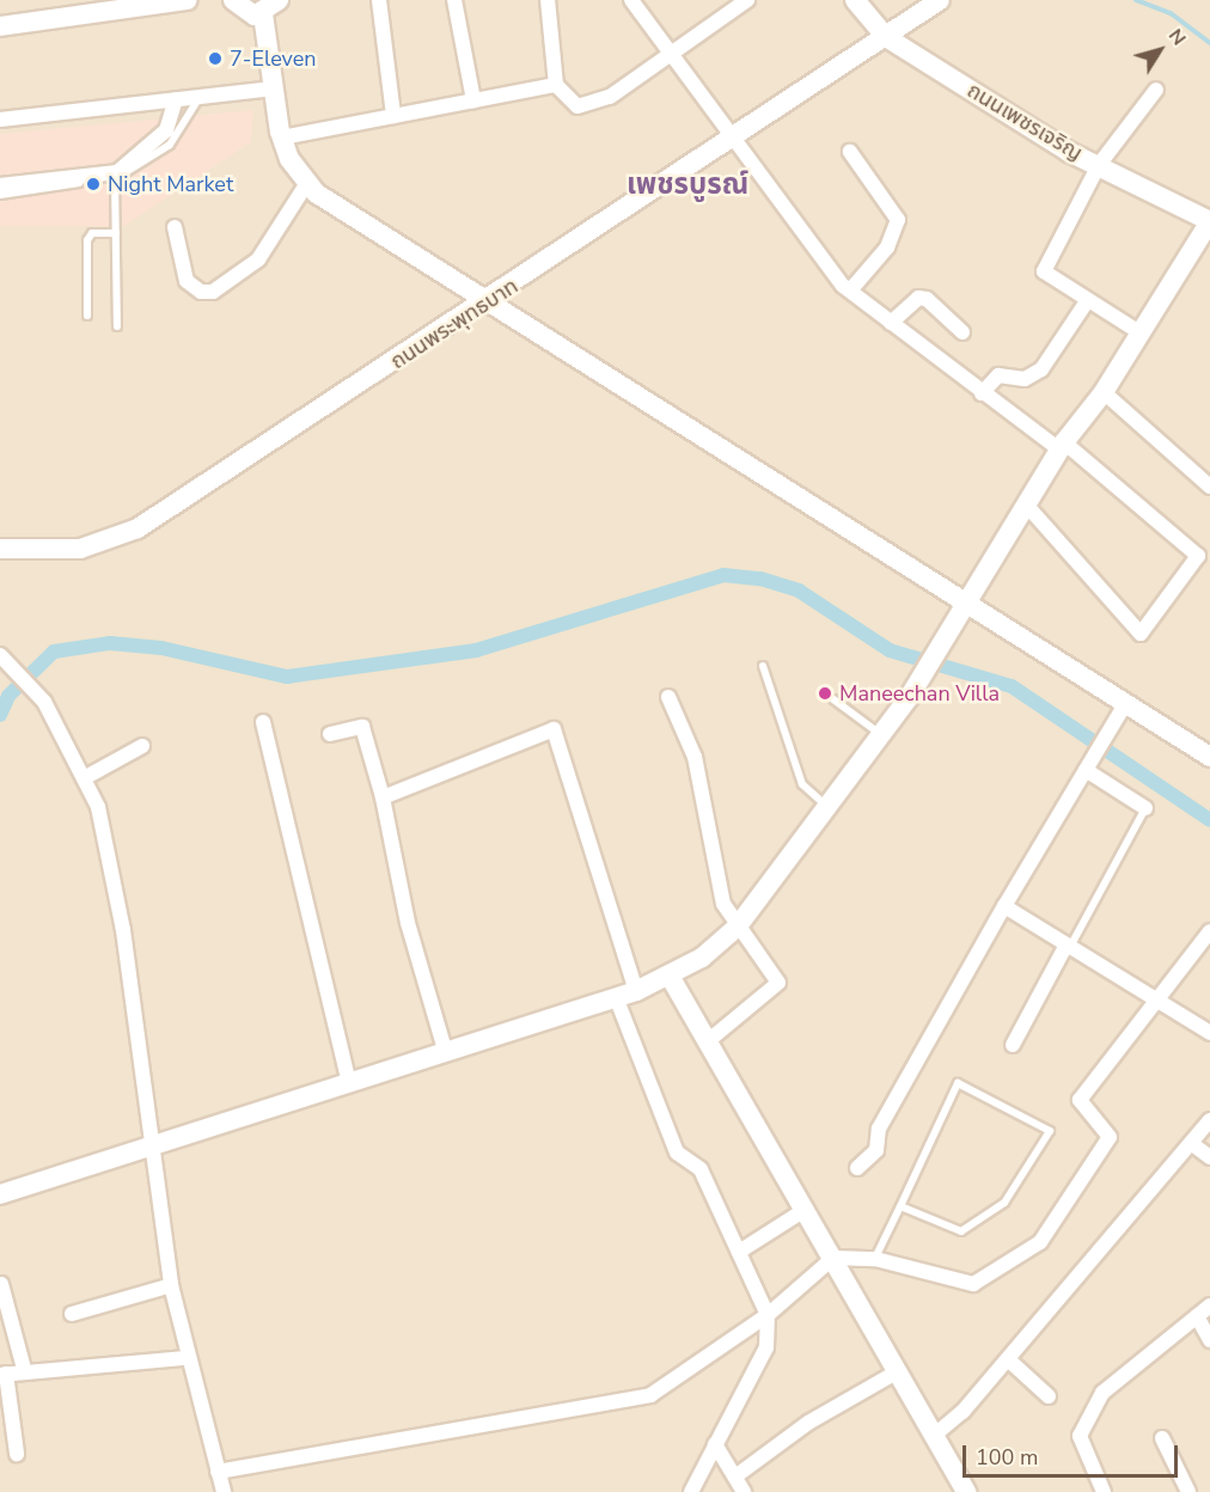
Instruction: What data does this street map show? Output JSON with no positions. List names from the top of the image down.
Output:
{
  "streets": {
    "street": ["ถนนเพชรเจริญ", "ถนนพระพุทธบาท"]
  },
  "crossings": [
    ["ถนนเพชรเจริญ", "ถนนพระพุทธบาท"]
  ],
  "districts": ["เพชรบูรณ์"],
  "places": ["7-Eleven", "Night Market", "Maneechan Villa"],
  "scale_bar": "100 m",
  "north": "top right"
}
